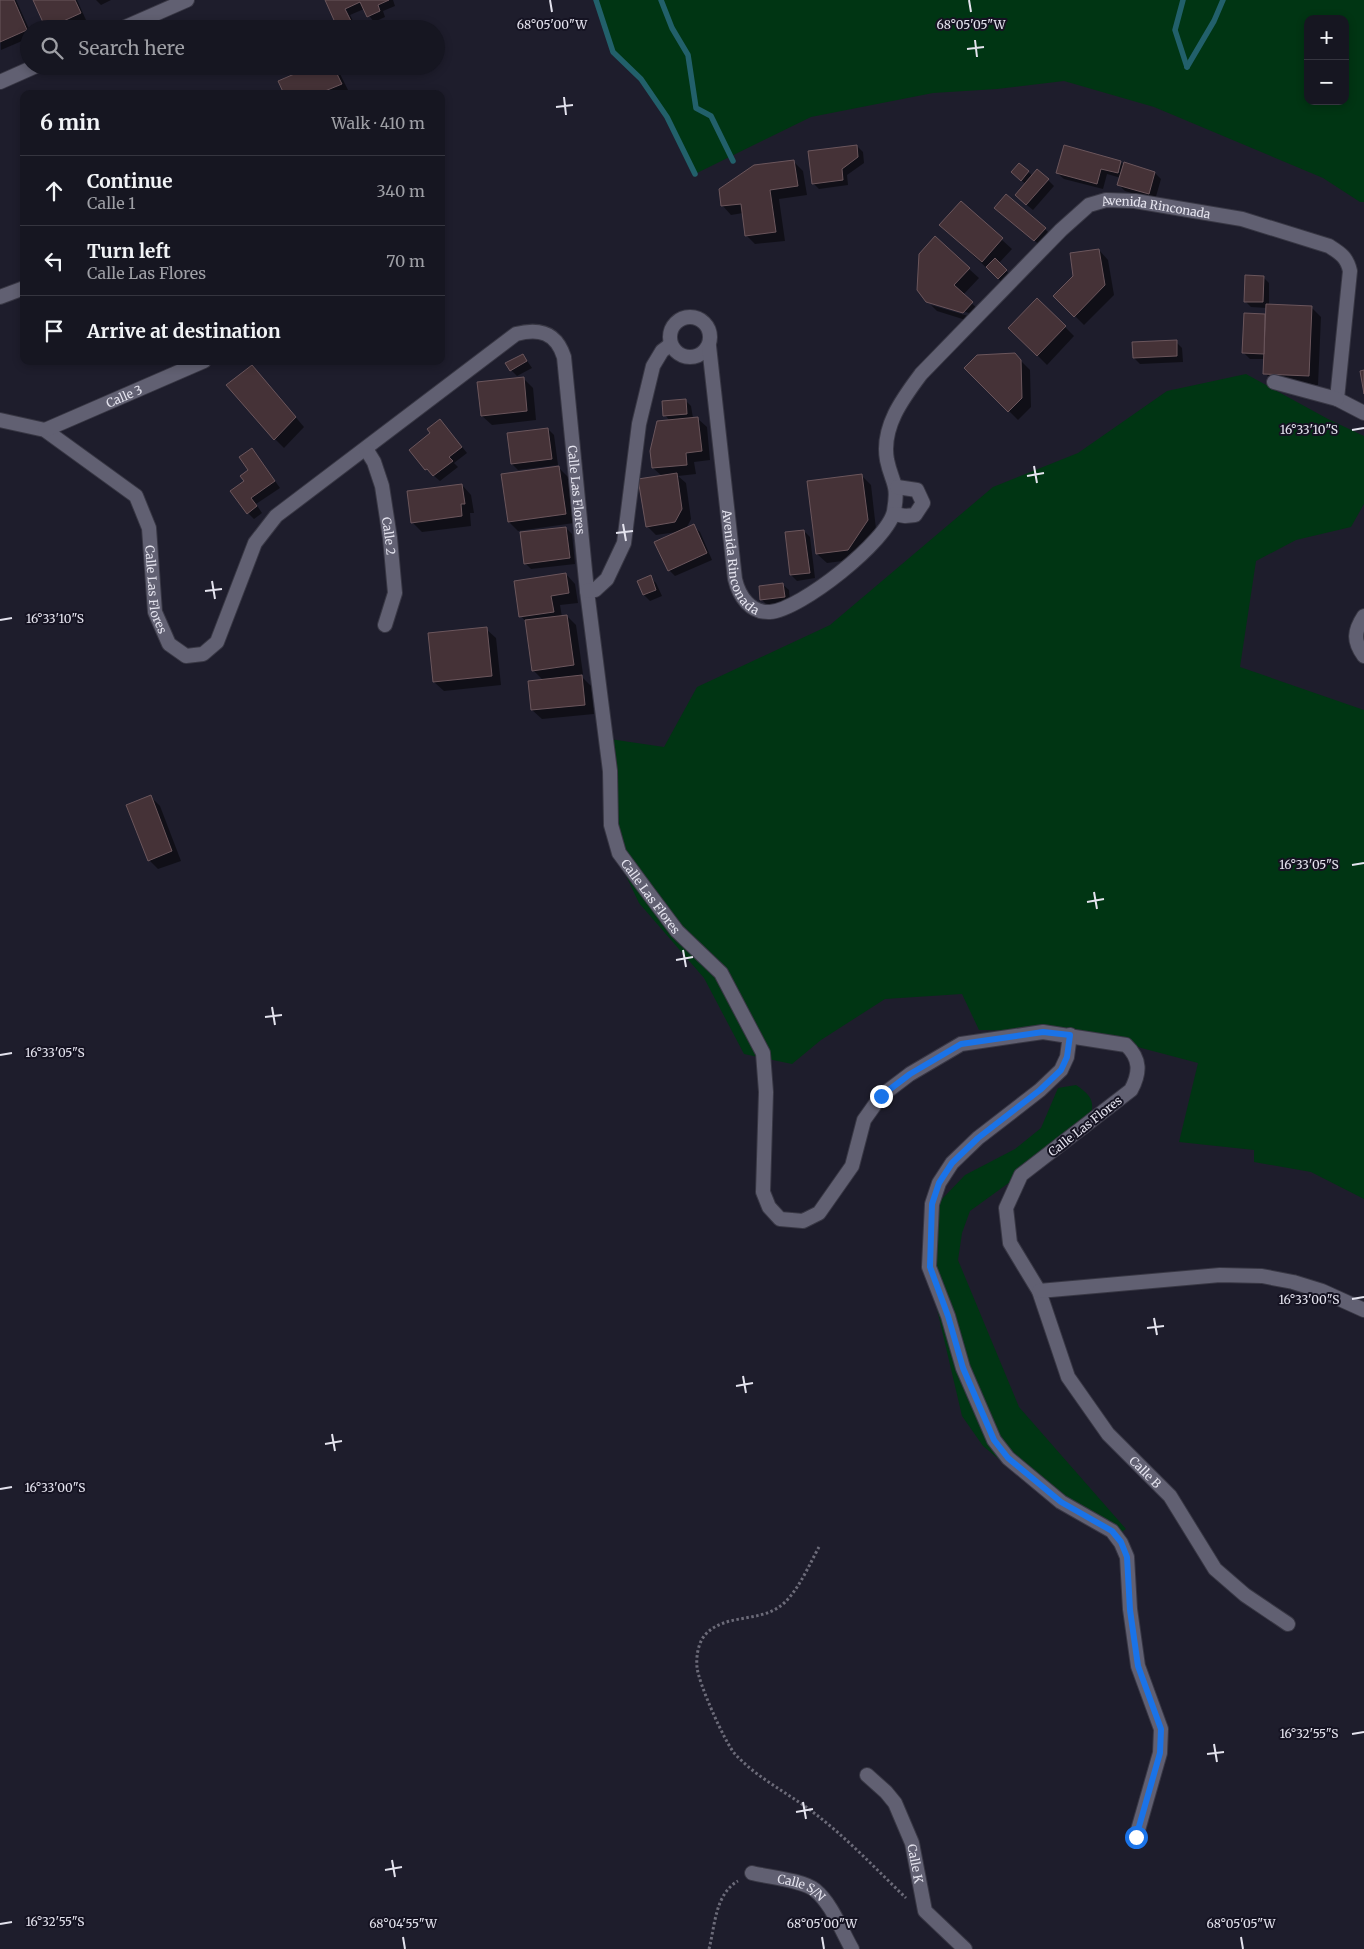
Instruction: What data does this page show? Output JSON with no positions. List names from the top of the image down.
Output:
{
  "streets": {
    "street": [
      "Avenida Rinconada",
      "Calle 3",
      "Calle Las Flores",
      "Calle 2",
      "Calle B",
      "Calle K",
      "Calle S/N"
    ]
  },
  "crossings": [
    ["Avenida Rinconada", "Calle Las Flores"],
    ["Calle 3", "Calle Las Flores"],
    ["Calle Las Flores", "Calle 2"],
    ["Calle Las Flores", "Calle B"]
  ],
  "page": {
    "map_buttons": ["+", "−"],
    "search": "Search here",
    "heading": ["6 min", "Walk · 410 m"],
    "list": [
      ["Continue", "Calle 1", "340 m"],
      ["Turn left", "Calle Las Flores", "70 m"],
      "Arrive at destination"
    ]
  },
  "coordinates": [
    "68°05'00\"W",
    "68°05'05\"W",
    "16°33'10\"S",
    "16°33'05\"S",
    "16°33'00\"S",
    "16°32'55\"S",
    "68°04'55\"W"
  ]
}
